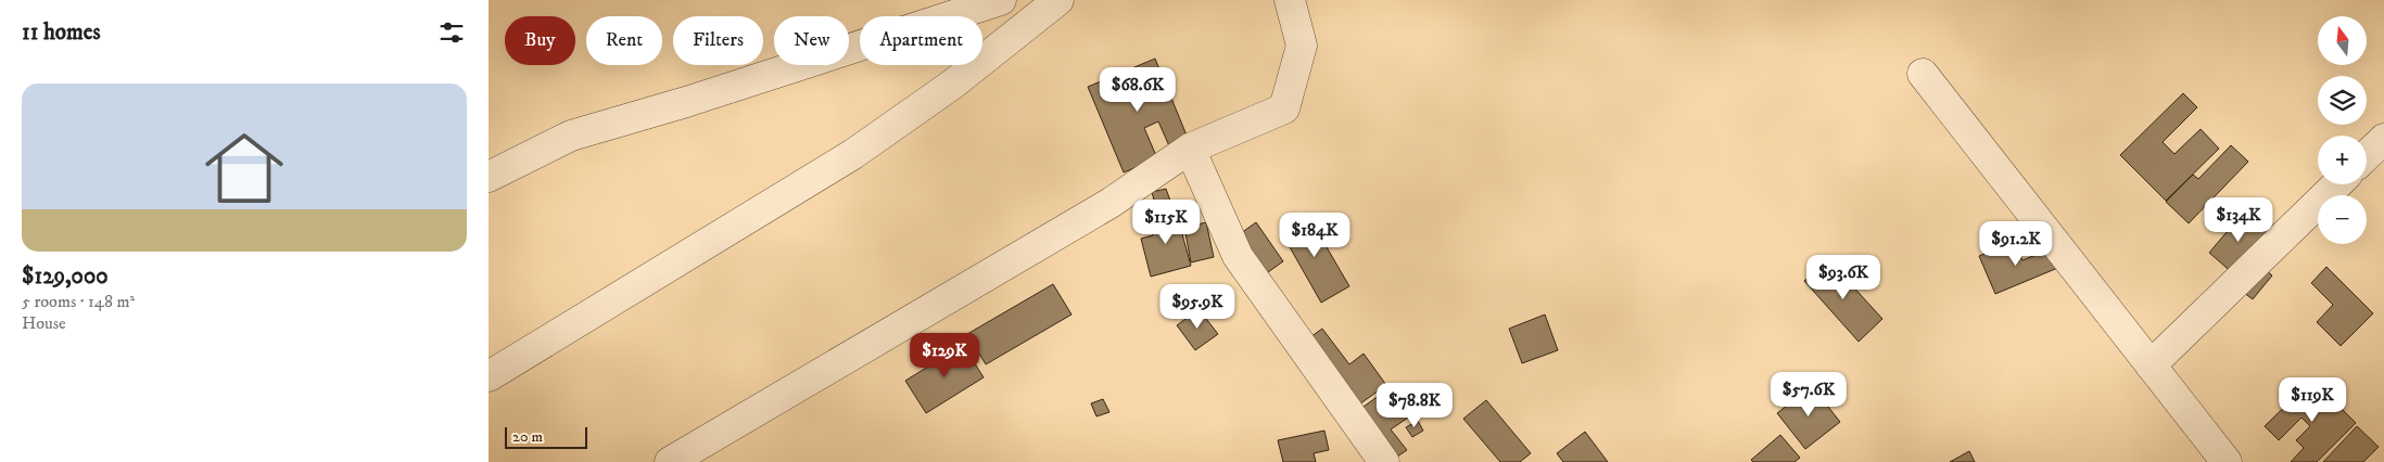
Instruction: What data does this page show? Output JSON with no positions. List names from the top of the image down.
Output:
{
  "scale_bar": "20 m",
  "north": "top",
  "page": {
    "heading": "11 homes",
    "map_buttons": ["+", "−"],
    "chip": [
      "Buy",
      "Rent",
      "Filters",
      "New",
      "Apartment"
    ],
    "list": [
      {
        "name": "$129,000",
        "note": "5 rooms · 148 m² · House"
      }
    ],
    "price": [
      "$68.6K",
      "$134K",
      "$115K",
      "$184K",
      "$91.2K",
      "$93.6K",
      "$95.9K",
      "$129K",
      "$57.6K",
      "$119K",
      "$78.8K"
    ],
    "scale": "20 m"
  }
}
